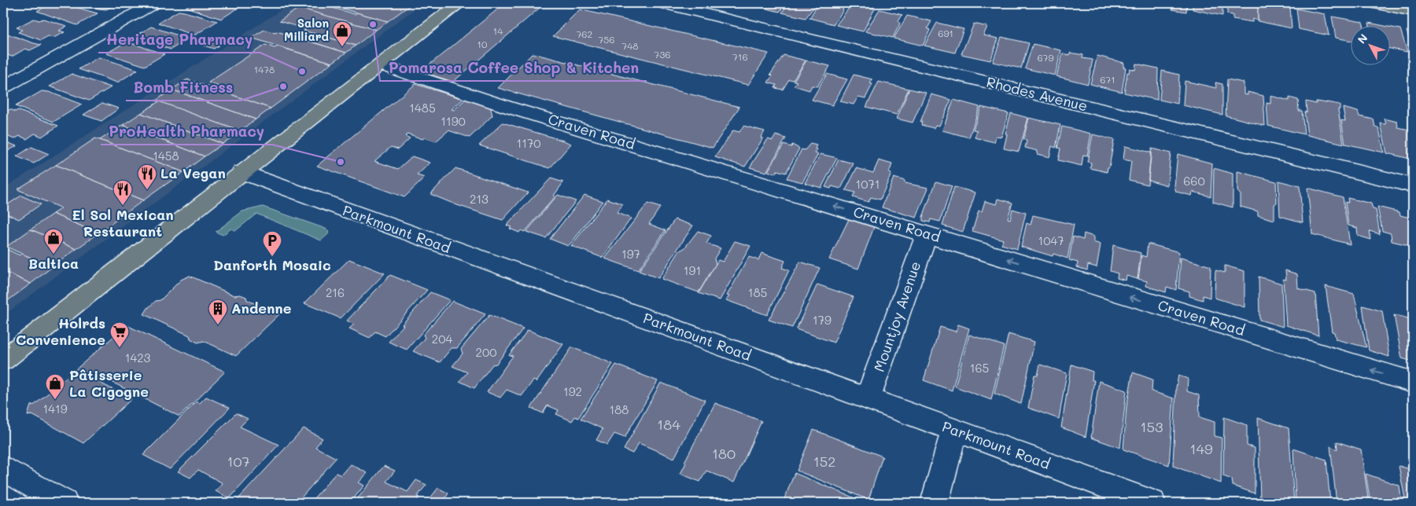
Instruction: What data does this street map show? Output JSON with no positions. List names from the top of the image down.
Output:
{
  "streets": {
    "street": [
      "Rhodes Avenue",
      "Craven Road",
      "Parkmount Road",
      "Mountjoy Avenue"
    ]
  },
  "crossings": [
    ["Craven Road", "Mountjoy Avenue"],
    ["Parkmount Road", "Mountjoy Avenue"]
  ],
  "one_way": ["Craven Road"],
  "places": {
    "other": [
      "Pomarosa Coffee Shop & Kitchen",
      "Heritage Pharmacy",
      "Bomb Fitness",
      "ProHealth Pharmacy"
    ],
    "shop": ["Salon Milliard", "Baltica", "Pâtisserie La Cigogne"],
    "restaurant": ["La Vegan", "El Sol Mexican Restaurant"],
    "parking": ["Danforth Mosaic"],
    "building": ["Andenne"],
    "supermarket": ["Holrds Convenience"]
  },
  "house_numbers": [
    "14",
    "691",
    "762",
    "756",
    "10",
    "748",
    "736",
    "716",
    "679",
    "1478",
    "671",
    "1485",
    "1190",
    "1170",
    "1458",
    "660",
    "1071",
    "213",
    "1047",
    "197",
    "191",
    "216",
    "185",
    "179",
    "204",
    "200",
    "1423",
    "165",
    "192",
    "1419",
    "188",
    "184",
    "153",
    "149",
    "180",
    "107",
    "152"
  ],
  "north": "top left"
}
